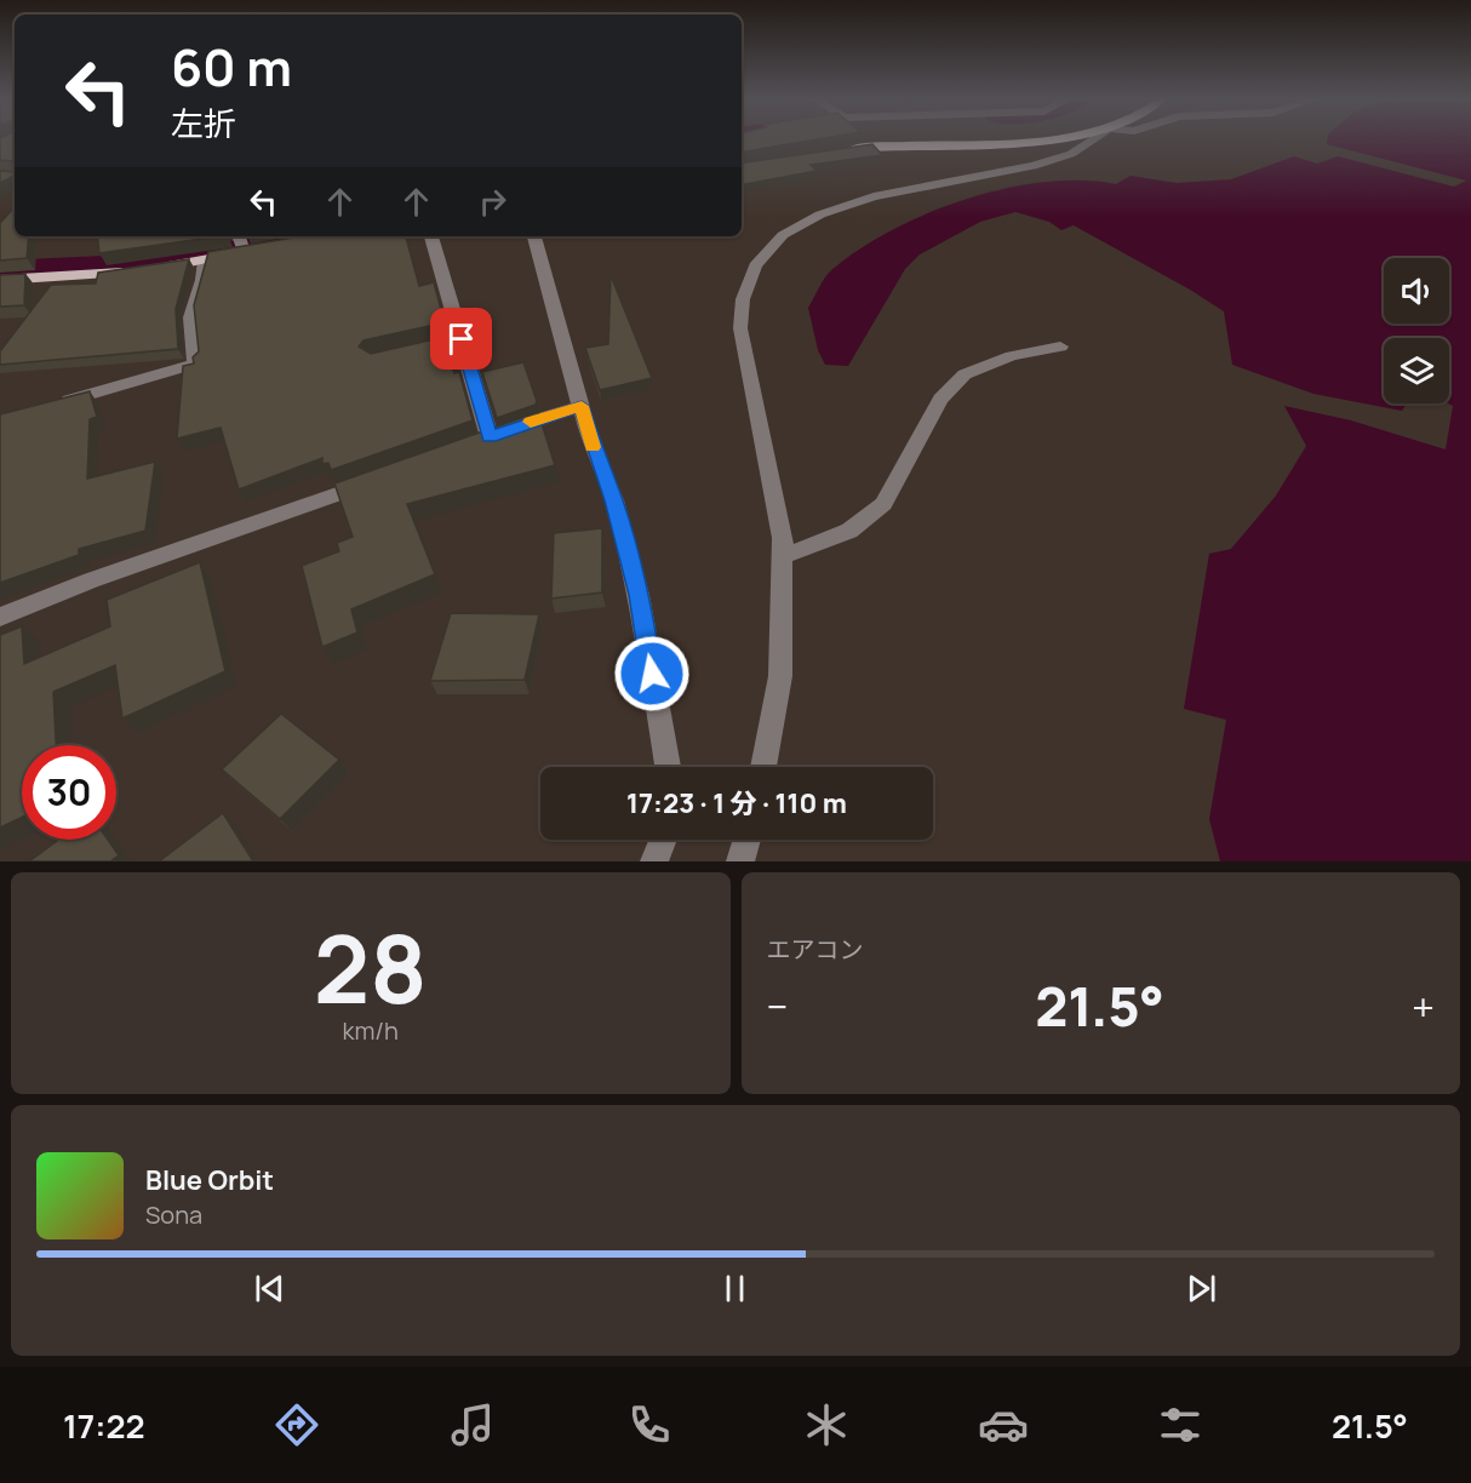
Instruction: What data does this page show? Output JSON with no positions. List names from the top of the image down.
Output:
{
  "page": {
    "turn": ["60 m", "左折"],
    "limit": "30",
    "trip": "17:23 · 1 分 · 110 m",
    "tile": [
      ["28", "km/h"],
      "エアコン"
    ],
    "heat": ["−", "21.5°", "+"],
    "song": ["Blue Orbit", "Sona"],
    "tabs": ["17:22", "21.5°"]
  }
}
